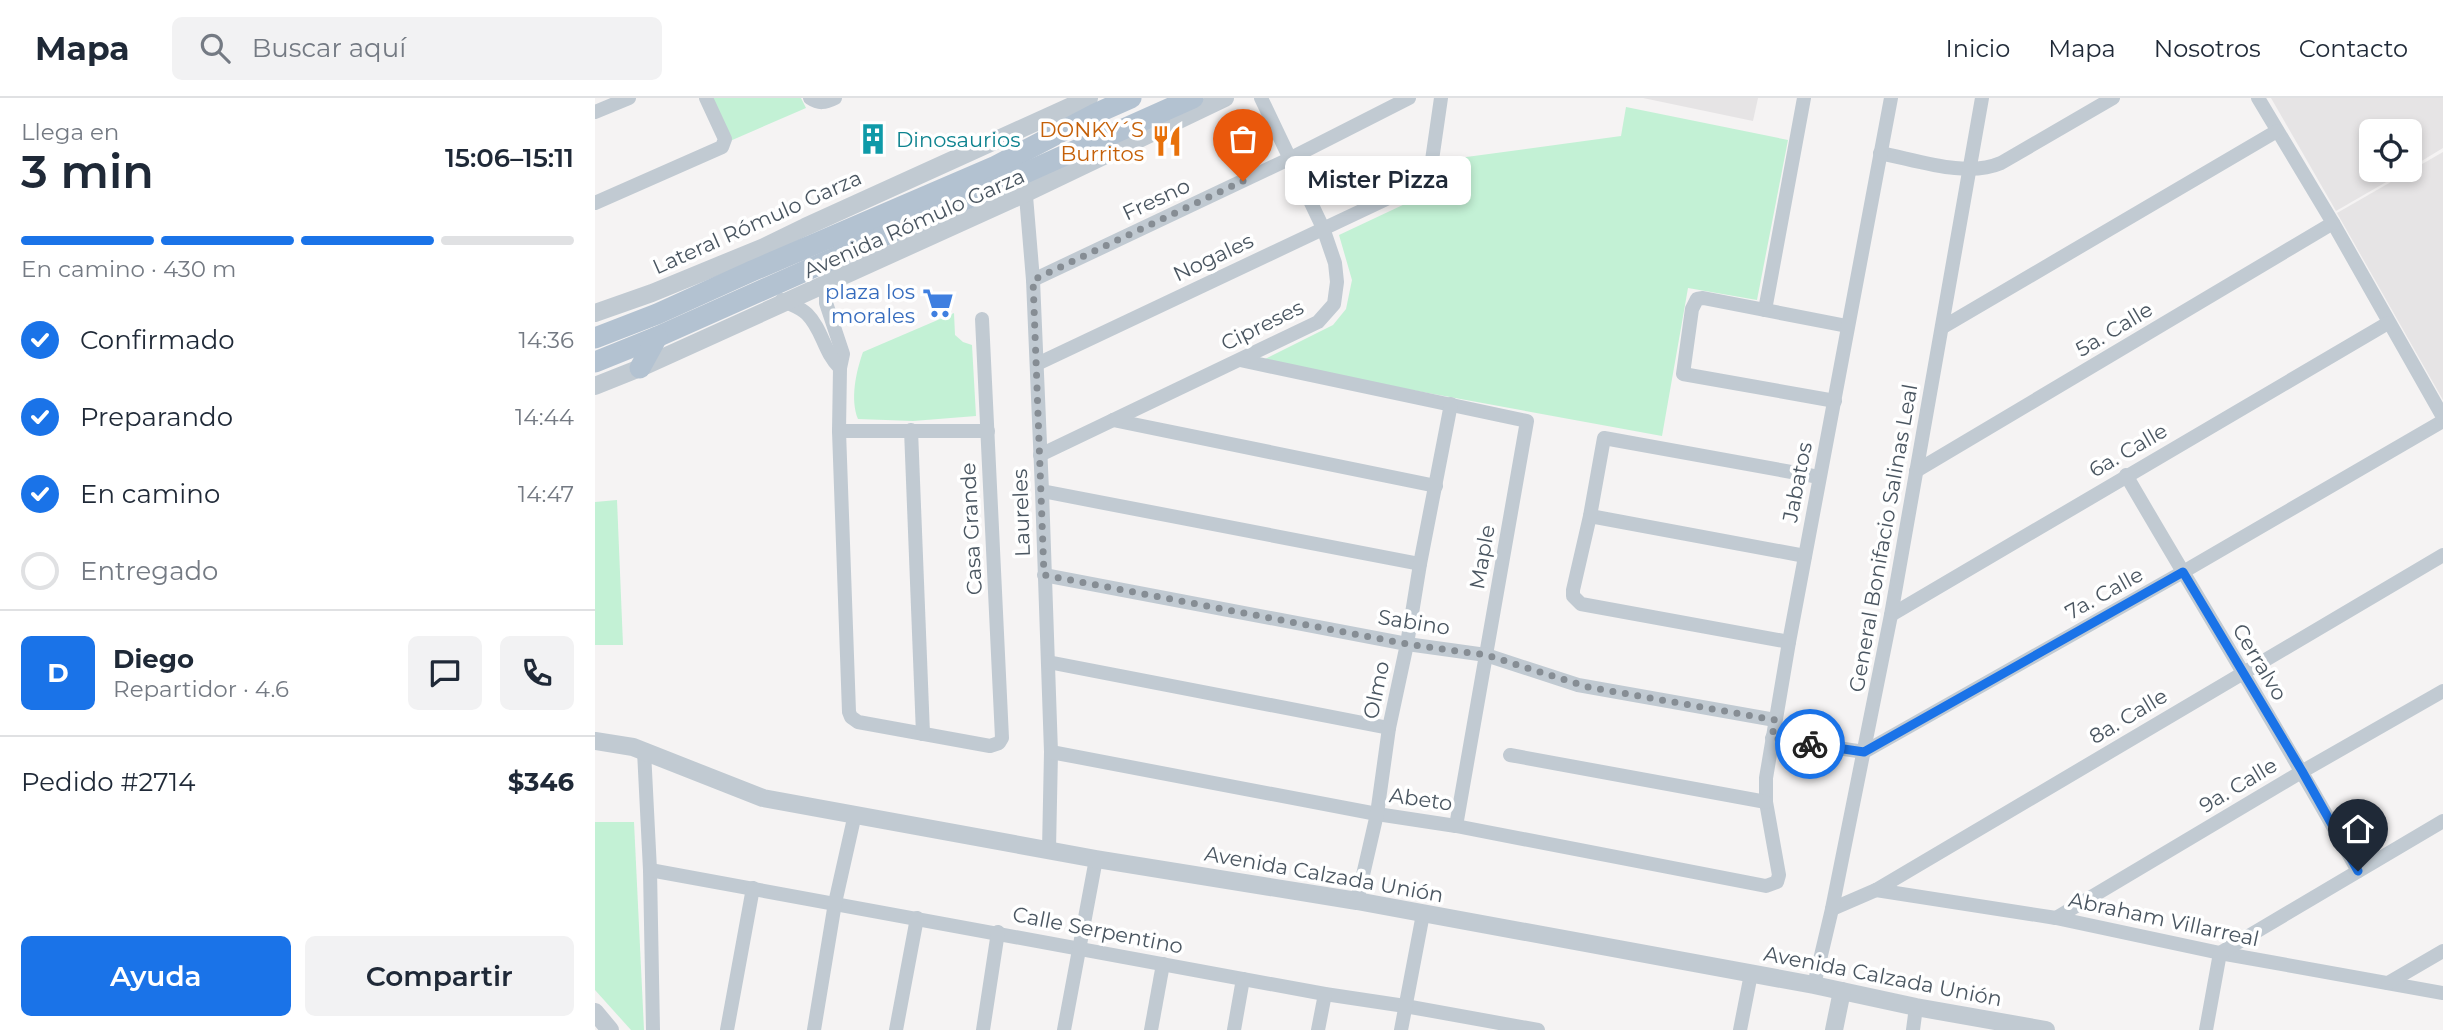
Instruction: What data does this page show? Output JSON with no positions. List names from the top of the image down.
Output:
{
  "streets": {
    "main road": ["Avenida Rómulo Garza"],
    "street": [
      "Fresno",
      "Lateral Rómulo Garza",
      "Nogales",
      "Cipreses",
      "5a. Calle",
      "6a. Calle",
      "Jabatos",
      "Laureles",
      "Casa Grande",
      "General Bonifacio Salinas Leal",
      "Maple",
      "7a. Calle",
      "Sabino",
      "Cerralvo",
      "Olmo",
      "8a. Calle",
      "9a. Calle",
      "Abeto",
      "Avenida Calzada Unión",
      "Abraham Villarreal",
      "Calle Serpentino"
    ]
  },
  "crossings": [
    ["Fresno", "Cipreses"],
    ["Fresno", "Laureles"],
    ["Avenida Rómulo Garza", "Laureles"],
    ["Nogales", "Cipreses"],
    ["Nogales", "Laureles"],
    ["Cipreses", "Laureles"],
    ["5a. Calle", "General Bonifacio Salinas Leal"],
    ["6a. Calle", "General Bonifacio Salinas Leal"],
    ["6a. Calle", "Cerralvo"],
    ["Jabatos", "Sabino"],
    ["Jabatos", "Abeto"],
    ["Laureles", "Sabino"],
    ["Laureles", "Abeto"],
    ["Laureles", "Avenida Calzada Unión"],
    ["General Bonifacio Salinas Leal", "7a. Calle"],
    ["General Bonifacio Salinas Leal", "8a. Calle"],
    ["General Bonifacio Salinas Leal", "Avenida Calzada Unión"],
    ["Maple", "Sabino"],
    ["Maple", "Olmo"],
    ["Maple", "Abeto"],
    ["7a. Calle", "Cerralvo"],
    ["Sabino", "Olmo"],
    ["Cerralvo", "8a. Calle"],
    ["Cerralvo", "9a. Calle"],
    ["Olmo", "Abeto"],
    ["Olmo", "Avenida Calzada Unión"],
    ["8a. Calle", "Abraham Villarreal"],
    ["9a. Calle", "Abraham Villarreal"]
  ],
  "places": {
    "building": ["Dinosaurios"],
    "restaurant": ["DONKY´S Burritos"],
    "other": ["Mister Pizza"],
    "supermarket": ["plaza los morales"]
  },
  "page": {
    "header": "Mapa",
    "search": "Buscar aquí",
    "nav": [
      "Inicio",
      "Mapa",
      "Nosotros",
      "Contacto"
    ],
    "heading": ["3 min", "Llega en", "15:06–15:11"],
    "panel": [
      "Diego",
      "Repartidor · 4.6",
      "Pedido #2714",
      "$346"
    ],
    "bubble": "Mister Pizza",
    "bar": "En camino · 430 m",
    "list": [
      ["Confirmado", "14:36"],
      ["Preparando", "14:44"],
      ["En camino", "14:47"],
      "Entregado"
    ],
    "round": "D",
    "buttons": ["Ayuda", "Compartir"]
  }
}
